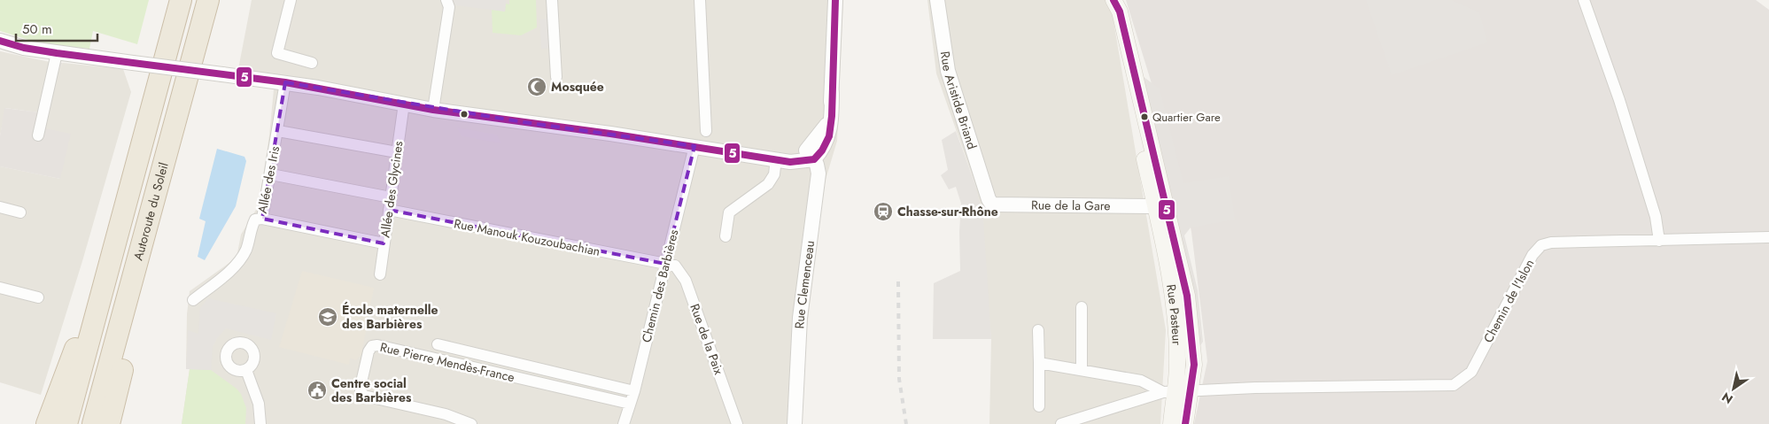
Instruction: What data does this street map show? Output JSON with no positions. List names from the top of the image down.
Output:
{
  "streets": {
    "highway": ["Autoroute du Soleil"],
    "main road": ["Rue Pasteur"],
    "street": [
      "Rue Aristide Briand",
      "Allée des Iris",
      "Allée des Glycines",
      "Rue de la Gare",
      "Rue Manouk Kouzoubachian",
      "Rue Clemenceau",
      "Chemin des Barbières",
      "Chemin de l'Islon",
      "Rue de la Paix",
      "Rue Pierre Mendès-France"
    ]
  },
  "crossings": [
    ["Rue Aristide Briand", "Rue de la Gare"],
    ["Allée des Glycines", "Rue Manouk Kouzoubachian"],
    ["Rue de la Gare", "Rue Pasteur"],
    ["Rue Manouk Kouzoubachian", "Chemin des Barbières"],
    ["Rue Manouk Kouzoubachian", "Rue de la Paix"],
    ["Chemin des Barbières", "Rue de la Paix"],
    ["Chemin des Barbières", "Rue Pierre Mendès-France"],
    ["Chemin de l'Islon", "Rue Pasteur"]
  ],
  "places": {
    "mosque": ["Mosquée"],
    "other": ["Quartier Gare"],
    "station": ["Chasse-sur-Rhône"],
    "school or university": ["École maternelle des Barbières"],
    "public building": ["Centre social des Barbières"]
  },
  "lines": ["transit line 5"],
  "scale_bar": "50 m",
  "north": "bottom left"
}
